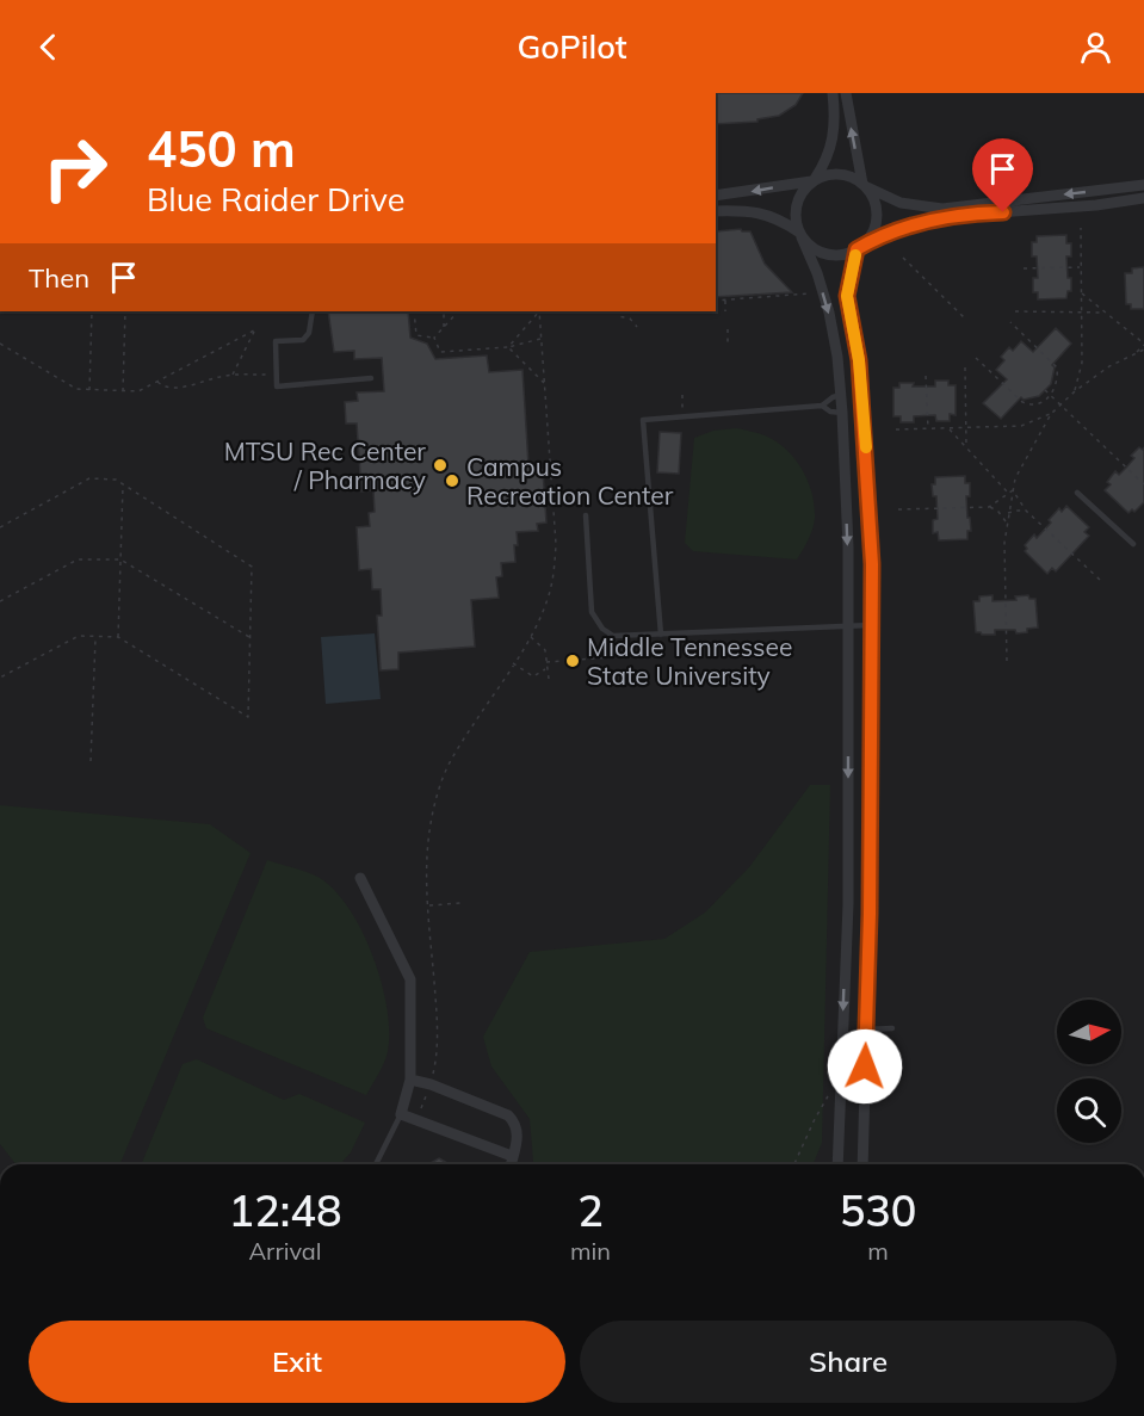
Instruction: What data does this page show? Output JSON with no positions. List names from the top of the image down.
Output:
{
  "places": ["MTSU Rec Center / Pharmacy", "Campus Recreation Center", "Middle Tennessee State University"],
  "north": "right",
  "page": {
    "header": "GoPilot",
    "turn": ["450 m", "Blue Raider Drive"],
    "then": "Then",
    "eta": [
      "12:48",
      "Arrival",
      "2",
      "min",
      "530",
      "m"
    ],
    "buttons": ["Exit", "Share"]
  }
}
